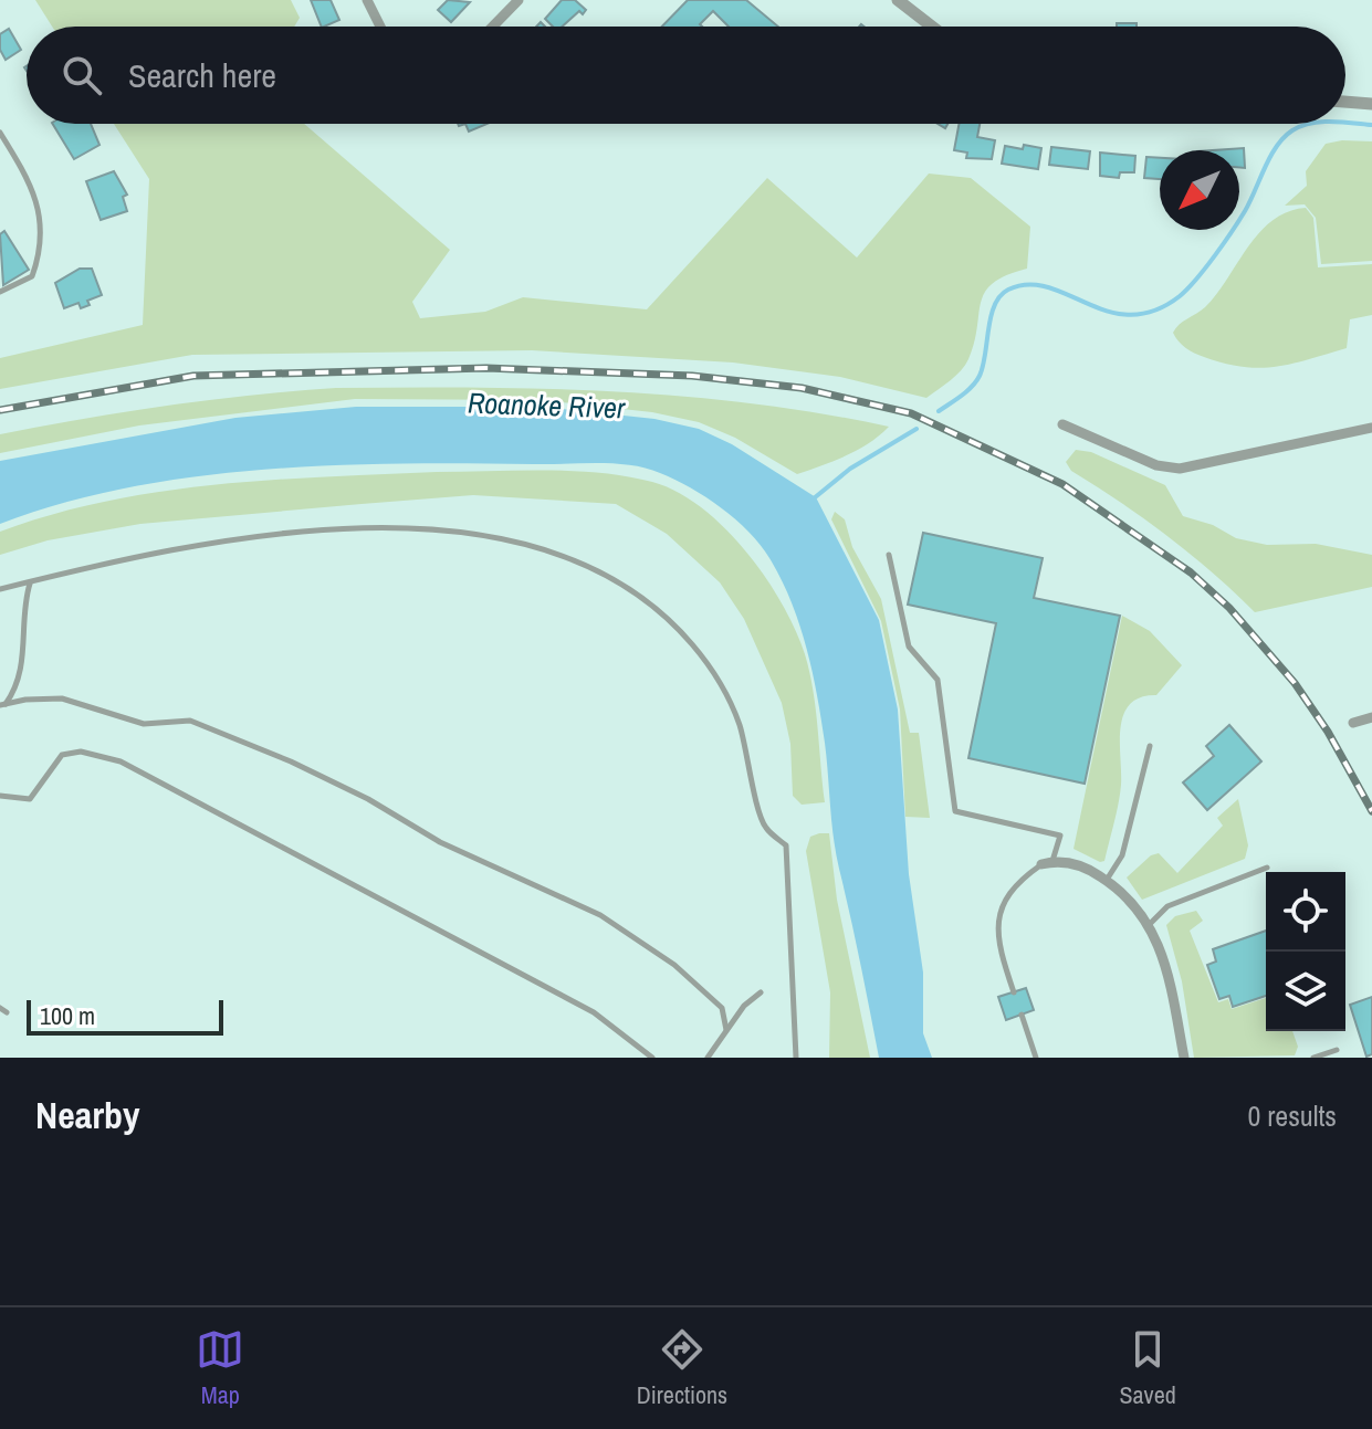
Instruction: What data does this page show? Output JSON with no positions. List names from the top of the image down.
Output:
{
  "water": ["Roanoke River"],
  "scale_bar": "100 m",
  "north": "bottom left",
  "page": {
    "search": "Search here",
    "scale": "100 m",
    "heading": ["Nearby", "0 results"],
    "nav": ["Map", "Directions", "Saved"]
  }
}
